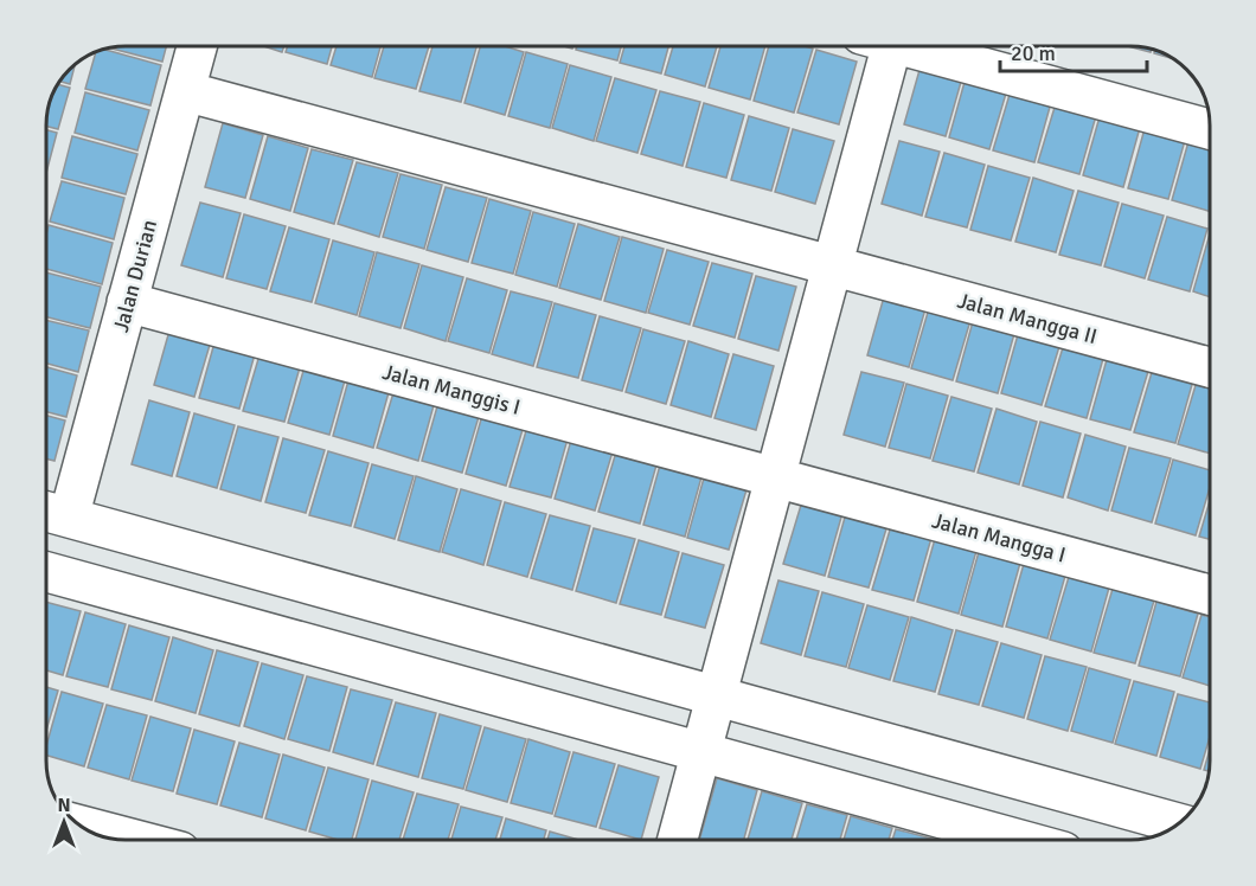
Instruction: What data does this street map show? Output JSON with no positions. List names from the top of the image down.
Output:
{
  "streets": {
    "street": [
      "Jalan Durian",
      "Jalan Mangga II",
      "Jalan Manggis I",
      "Jalan Mangga I"
    ]
  },
  "crossings": [
    ["Jalan Durian", "Jalan Mangga II"],
    ["Jalan Durian", "Jalan Manggis I"],
    ["Jalan Manggis I", "Jalan Mangga I"]
  ],
  "scale_bar": "20 m",
  "north": "top"
}
